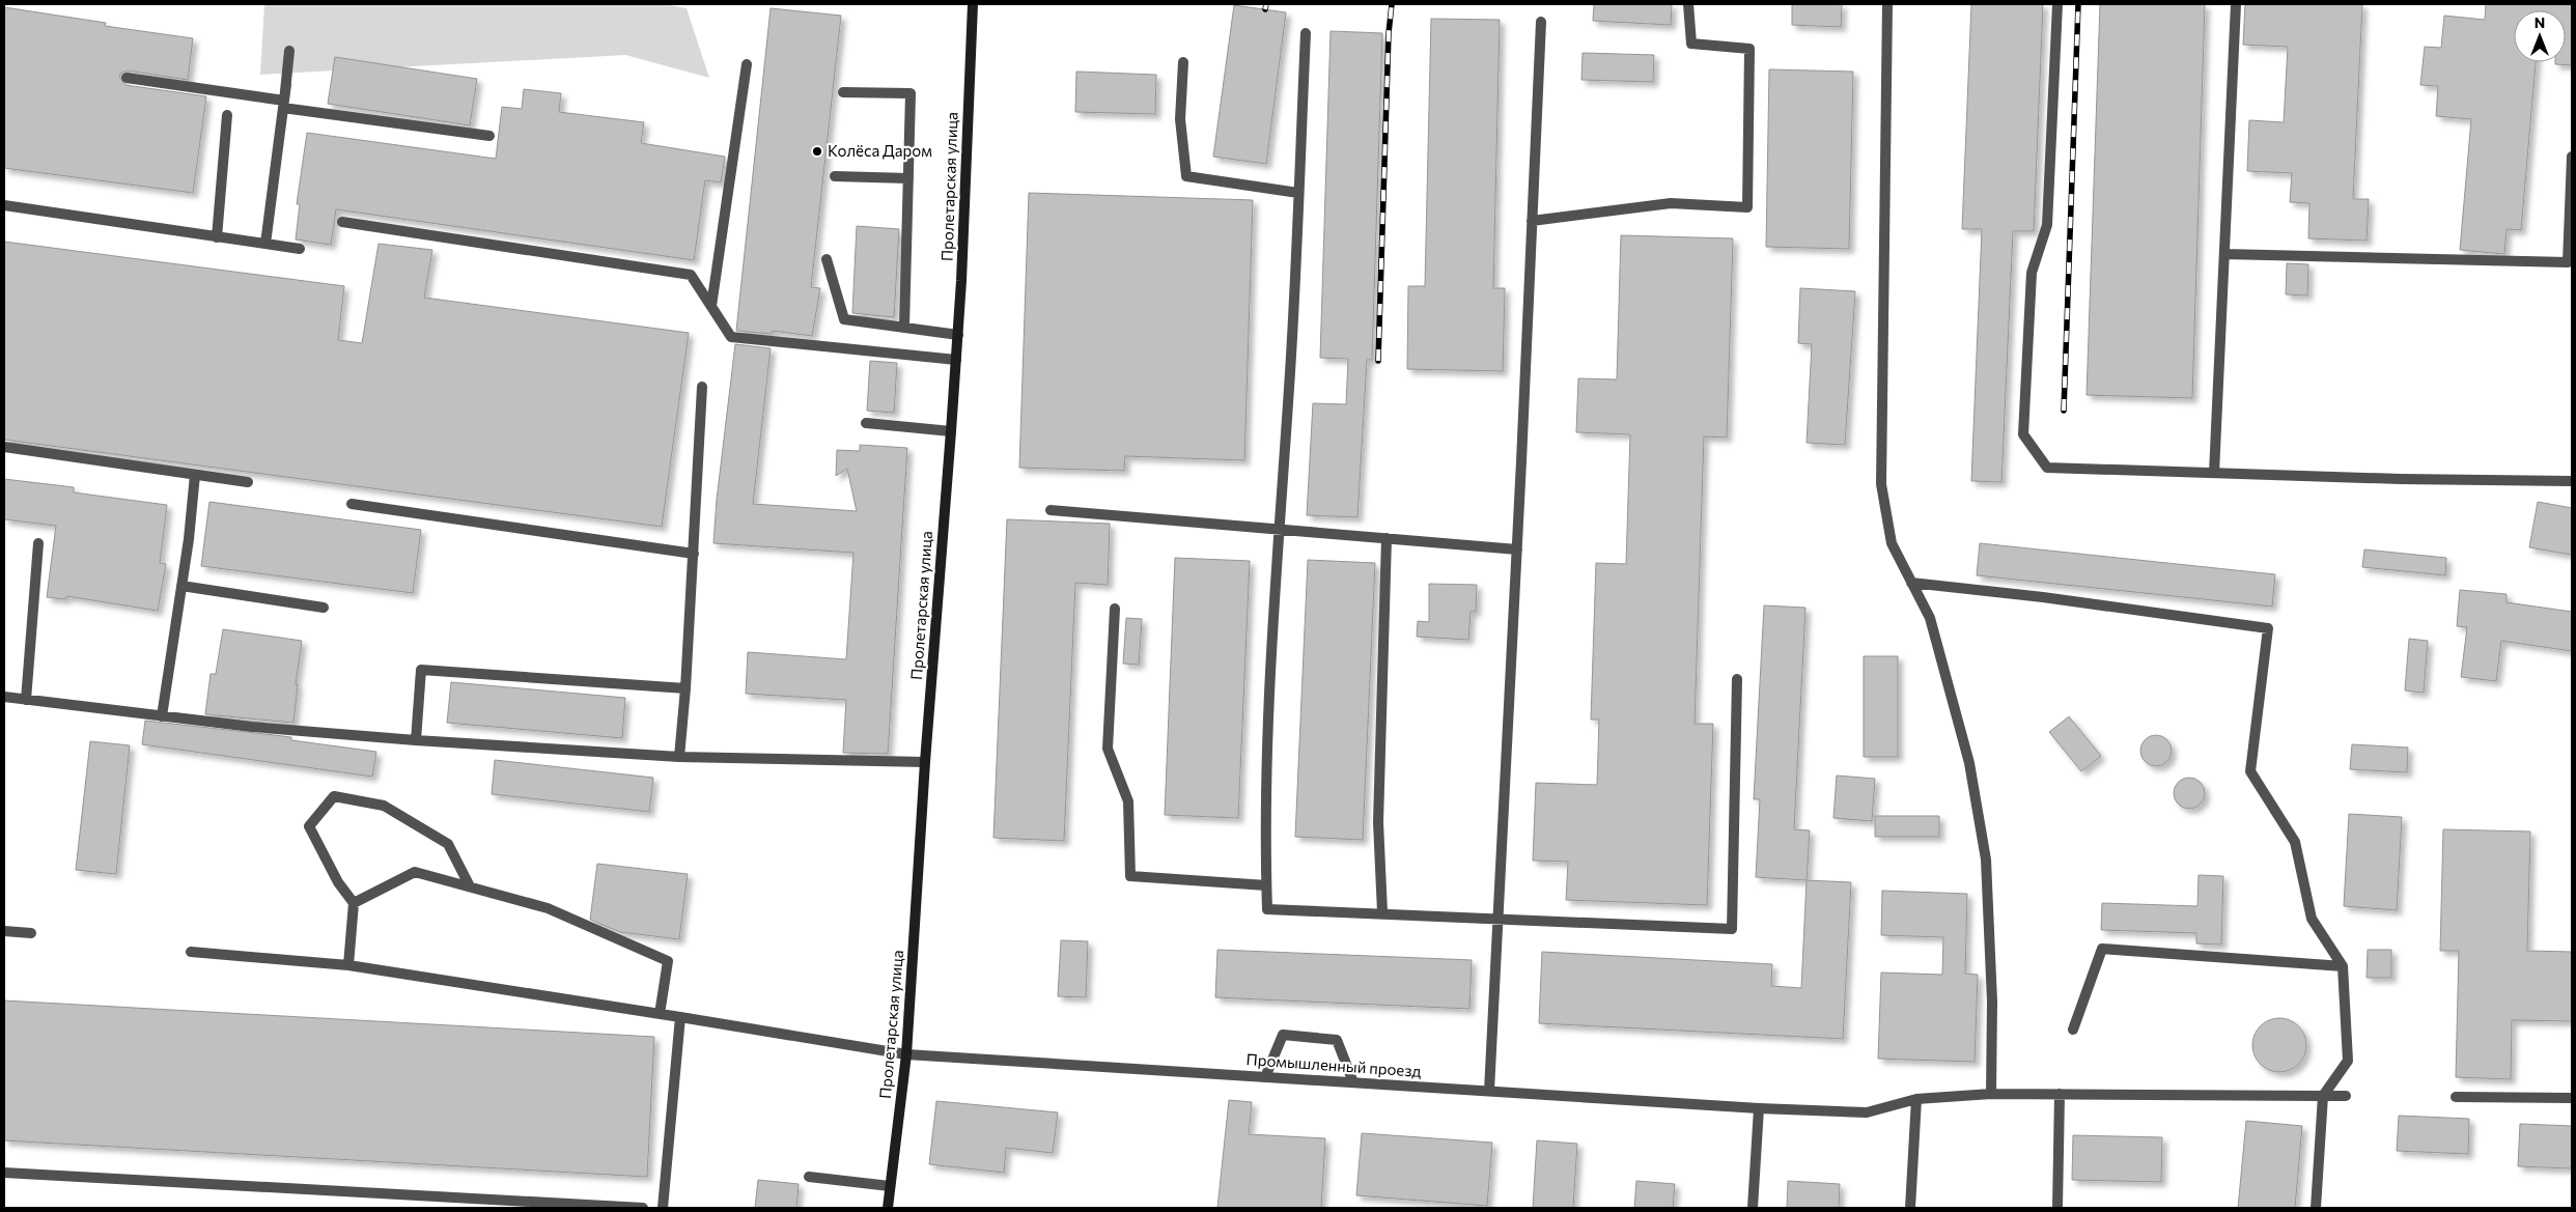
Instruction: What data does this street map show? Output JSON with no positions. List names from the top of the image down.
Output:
{
  "streets": {
    "street": ["Пролетарская улица", "Промышленный проезд"]
  },
  "crossings": [
    ["Пролетарская улица", "Промышленный проезд"]
  ],
  "places": ["Колёса Даром"],
  "north": "top"
}
